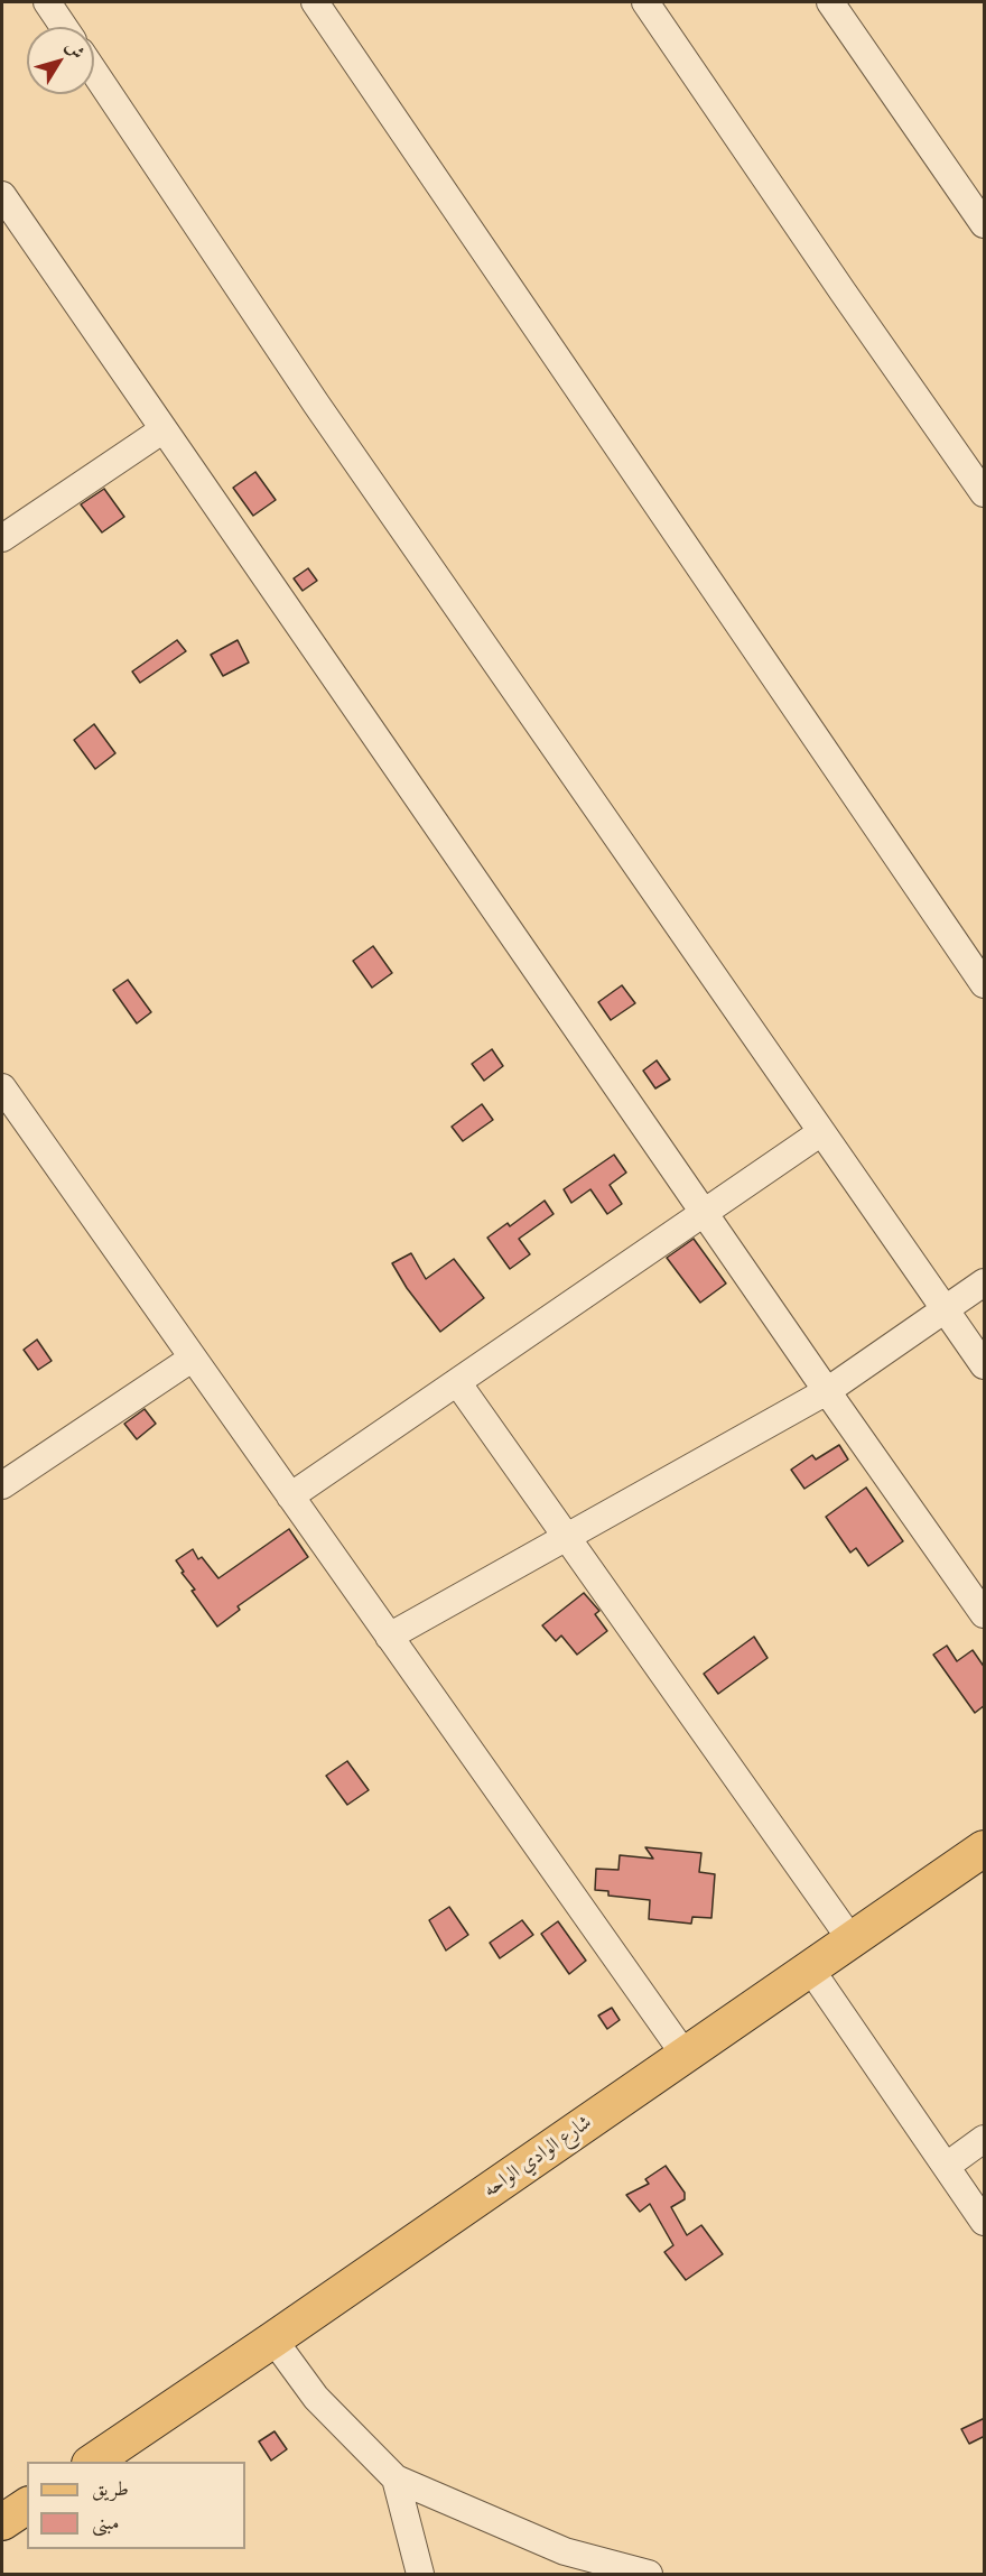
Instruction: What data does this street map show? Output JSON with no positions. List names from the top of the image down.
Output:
{
  "streets": {
    "main road": ["شارع الوادي الواحه"]
  },
  "legend": ["طريق", "مبنى"],
  "north": "top right"
}
